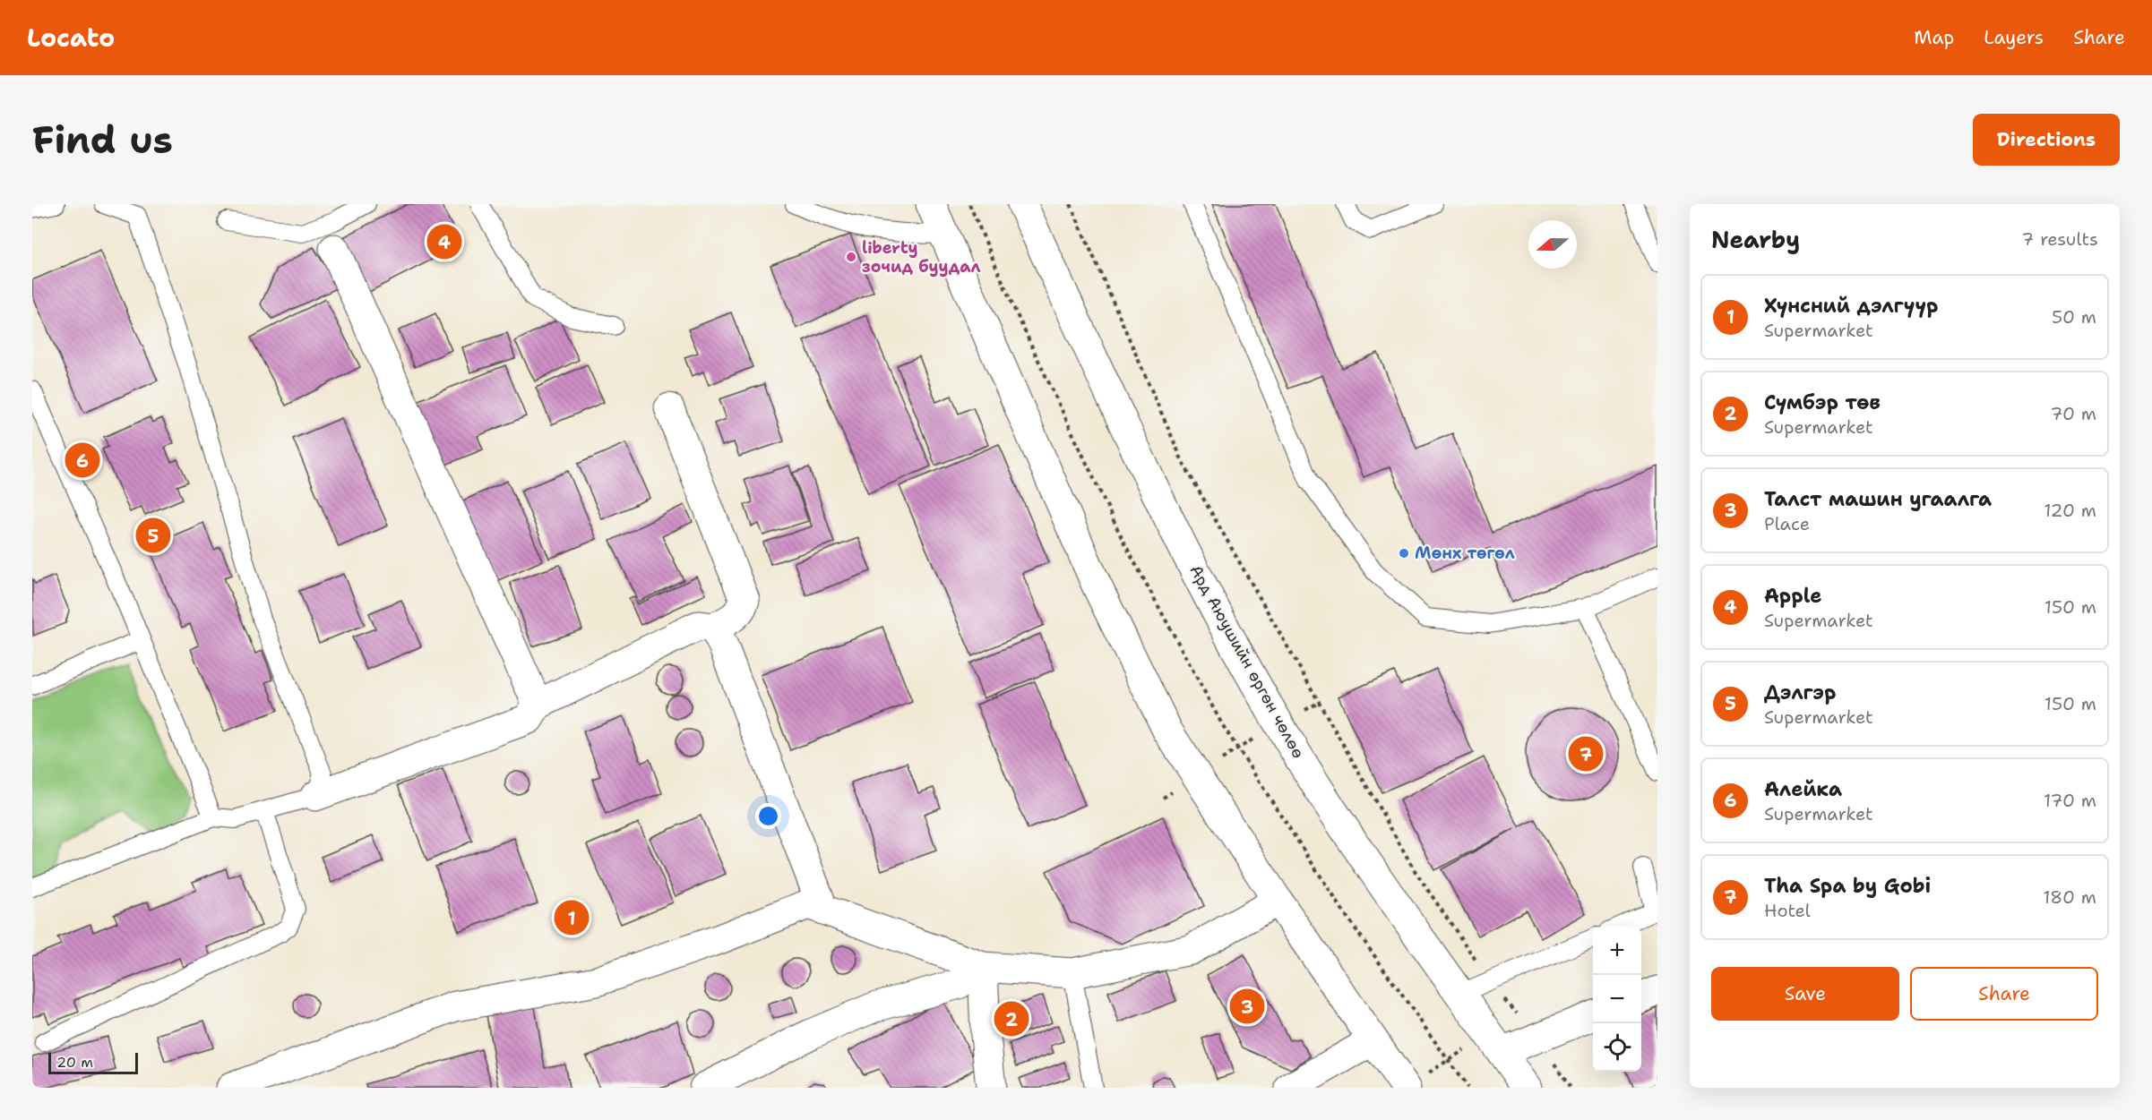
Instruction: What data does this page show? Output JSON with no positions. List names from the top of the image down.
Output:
{
  "streets": {
    "street": ["Ард Аюушийн өргөн чөлөө"]
  },
  "places": ["liberty зочид буудал", "Мөнх төгөл"],
  "scale_bar": "20 m",
  "north": "left",
  "page": {
    "header": "Locato",
    "nav": ["Map", "Layers", "Share"],
    "buttons": [
      "Directions",
      ["Save", "Share"]
    ],
    "title": "Find us",
    "heading": ["Nearby", "7 results"],
    "pins": [
      "4",
      "6",
      "5",
      "7",
      "1",
      "3",
      "2"
    ],
    "list": [
      {
        "mark": "1",
        "name": "Хүнсний дэлгүүр",
        "note": "Supermarket",
        "value": "50 m"
      },
      {
        "mark": "2",
        "name": "Сүмбэр төв",
        "note": "Supermarket",
        "value": "70 m"
      },
      {
        "mark": "3",
        "name": "Талст машин угаалга",
        "note": "Place",
        "value": "120 m"
      },
      {
        "mark": "4",
        "name": "Apple",
        "note": "Supermarket",
        "value": "150 m"
      },
      {
        "mark": "5",
        "name": "Дэлгэр",
        "note": "Supermarket",
        "value": "150 m"
      },
      {
        "mark": "6",
        "name": "Алейка",
        "note": "Supermarket",
        "value": "170 m"
      },
      {
        "mark": "7",
        "name": "Tha Spa by Gobi",
        "note": "Hotel",
        "value": "180 m"
      }
    ],
    "map_buttons": ["+", "−"],
    "scale": "20 m"
  }
}
